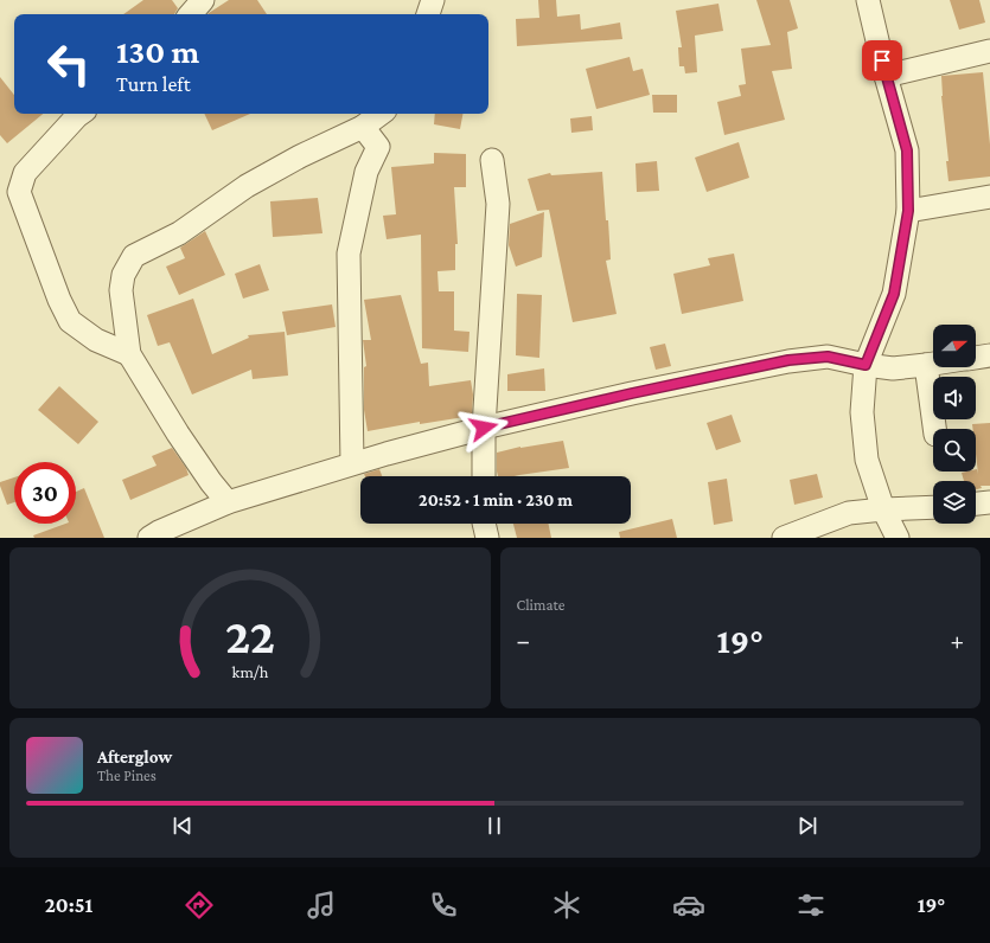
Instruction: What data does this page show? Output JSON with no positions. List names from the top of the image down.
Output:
{
  "north": "right",
  "page": {
    "turn": ["130 m", "Turn left"],
    "limit": "30",
    "trip": "20:52 · 1 min · 230 m",
    "tile": "Climate",
    "heat": ["−", "19°", "+"],
    "song": ["Afterglow", "The Pines"],
    "tabs": ["20:51", "19°"],
    "gauge": ["22", "km/h"]
  }
}
